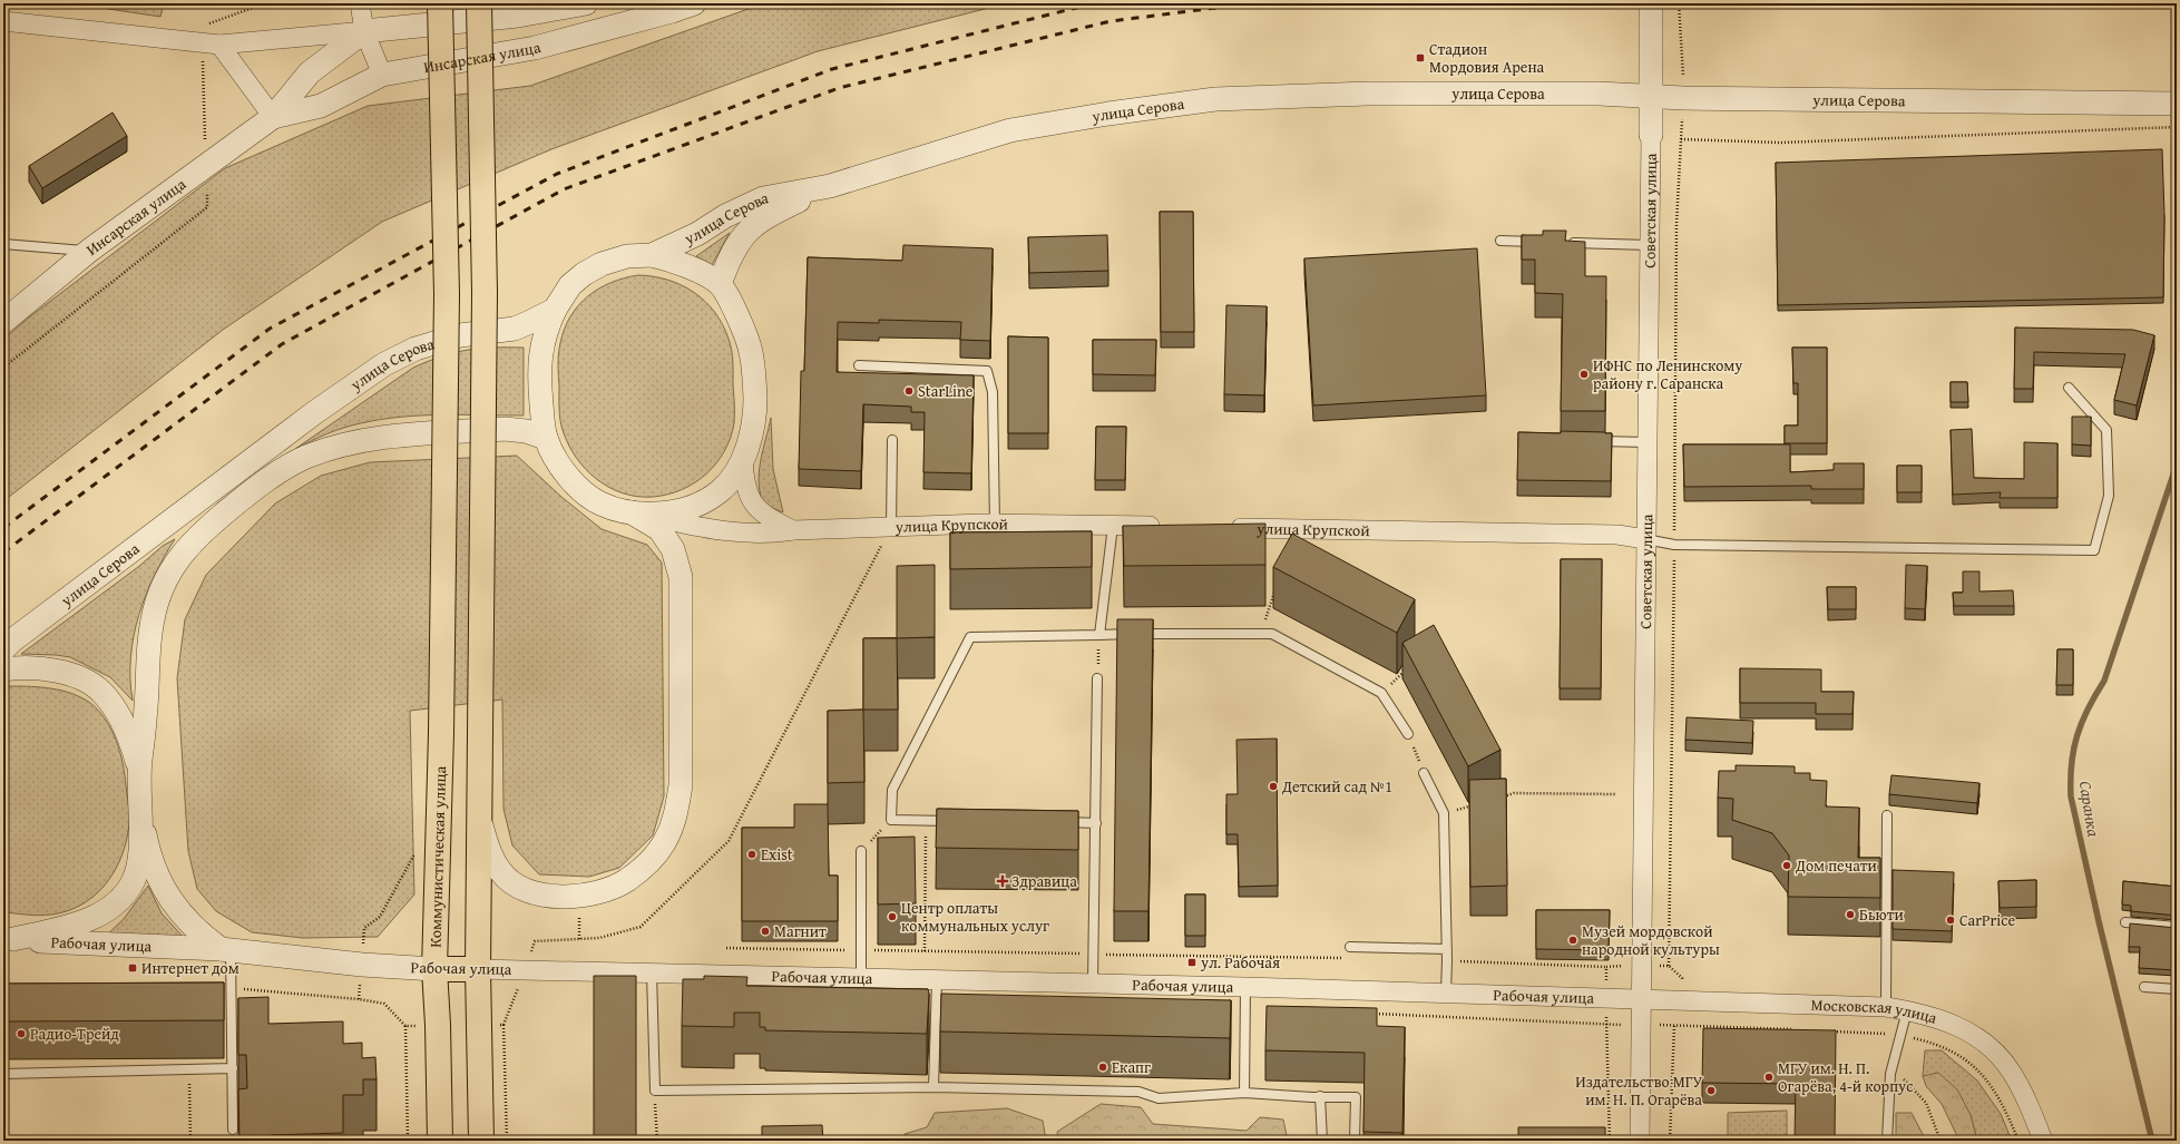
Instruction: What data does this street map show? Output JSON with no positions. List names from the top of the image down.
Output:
{
  "streets": {
    "main road": ["Коммунистическая улица", "Рабочая улица"],
    "street": [
      "Инсарская улица",
      "улица Серова",
      "Советская улица",
      "улица Крупской",
      "Московская улица"
    ]
  },
  "crossings": [
    ["улица Серова", "Советская улица"],
    ["Советская улица", "улица Крупской"],
    ["Советская улица", "Рабочая улица"],
    ["Советская улица", "Московская улица"],
    ["Коммунистическая улица", "Рабочая улица"],
    ["Рабочая улица", "Московская улица"]
  ],
  "water": ["Саранка"],
  "places": {
    "transit": ["Стадион Мордовия Арена", "ул. Рабочая", "Интернет дом"],
    "other": [
      "ИФНС по Ленинскому району г. Саранска",
      "StarLine",
      "Детский сад №1",
      "Exist",
      "Дом печати",
      "Бьюти",
      "Центр оплаты коммунальных услуг",
      "CarPrice",
      "Магнит",
      "Музей мордовской народной культуры",
      "Радио-Трейд",
      "Екапг",
      "МГУ им. Н. П. Огарёва, 4-й корпус",
      "Издательство МГУ им. Н. П. Огарёва"
    ],
    "health": ["Здравица"]
  }
}
